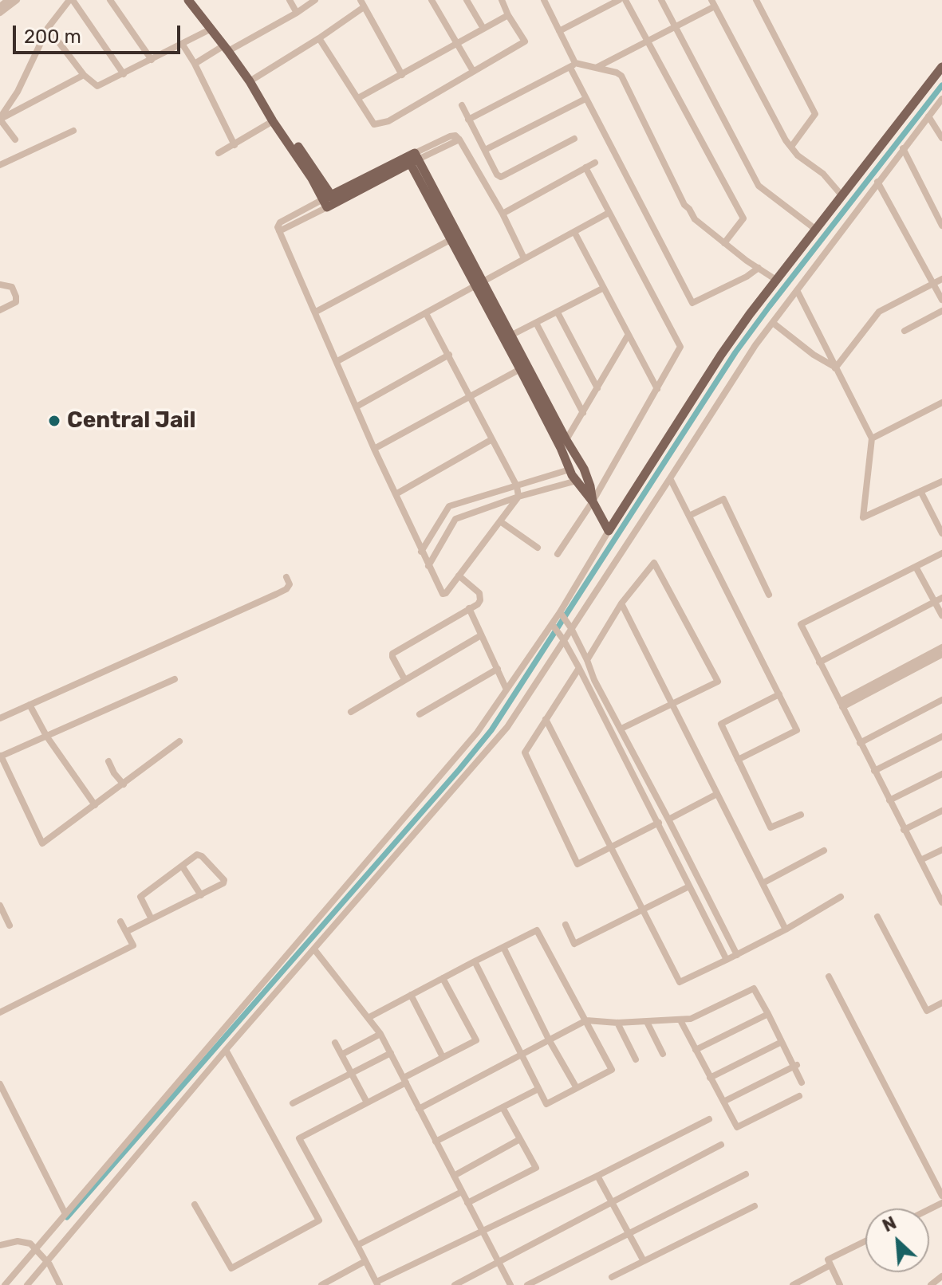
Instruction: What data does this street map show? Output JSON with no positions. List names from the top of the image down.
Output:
{
  "places": ["Central Jail"],
  "scale_bar": "200 m",
  "north": "top left"
}
